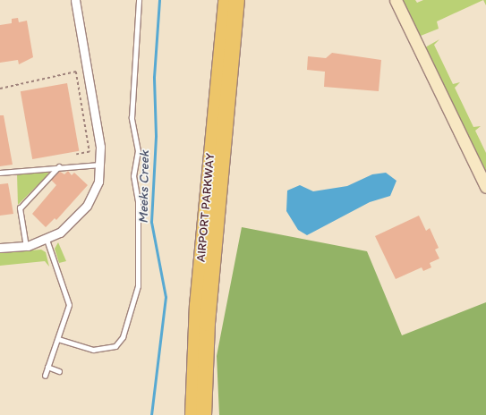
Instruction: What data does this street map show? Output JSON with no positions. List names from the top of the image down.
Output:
{
  "streets": {
    "highway": ["AIRPORT PARKWAY"]
  },
  "water": ["Meeks Creek"]
}
